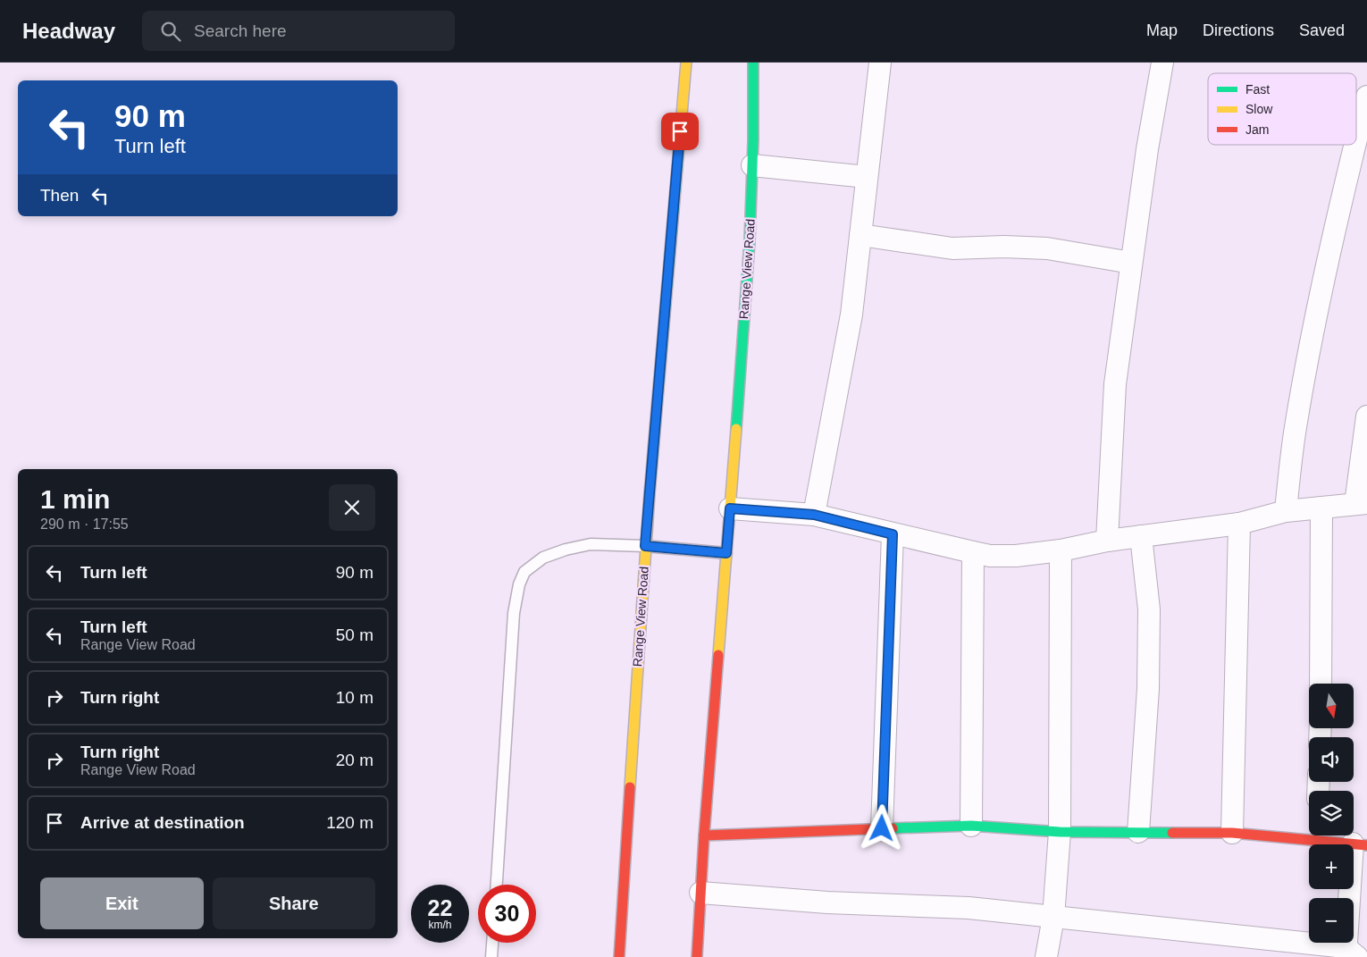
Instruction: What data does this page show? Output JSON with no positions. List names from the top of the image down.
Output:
{
  "streets": {
    "main road": ["Range View Road"]
  },
  "legend": ["Fast", "Slow", "Jam"],
  "north": "bottom",
  "page": {
    "header": "Headway",
    "search": "Search here",
    "nav": ["Map", "Directions", "Saved"],
    "turn": ["90 m", "Turn left"],
    "then": "Then",
    "heading": ["1 min", "290 m · 17:55"],
    "list": [
      {
        "name": "Turn left",
        "value": "90 m"
      },
      {
        "name": "Turn left",
        "note": "Range View Road",
        "value": "50 m"
      },
      {
        "name": "Turn right",
        "value": "10 m"
      },
      {
        "name": "Turn right",
        "note": "Range View Road",
        "value": "20 m"
      },
      {
        "name": "Arrive at destination",
        "value": "120 m"
      }
    ],
    "map_buttons": ["+", "−"],
    "buttons": ["Exit", "Share"],
    "speed": "22 km/h",
    "limit": "30"
  }
}
